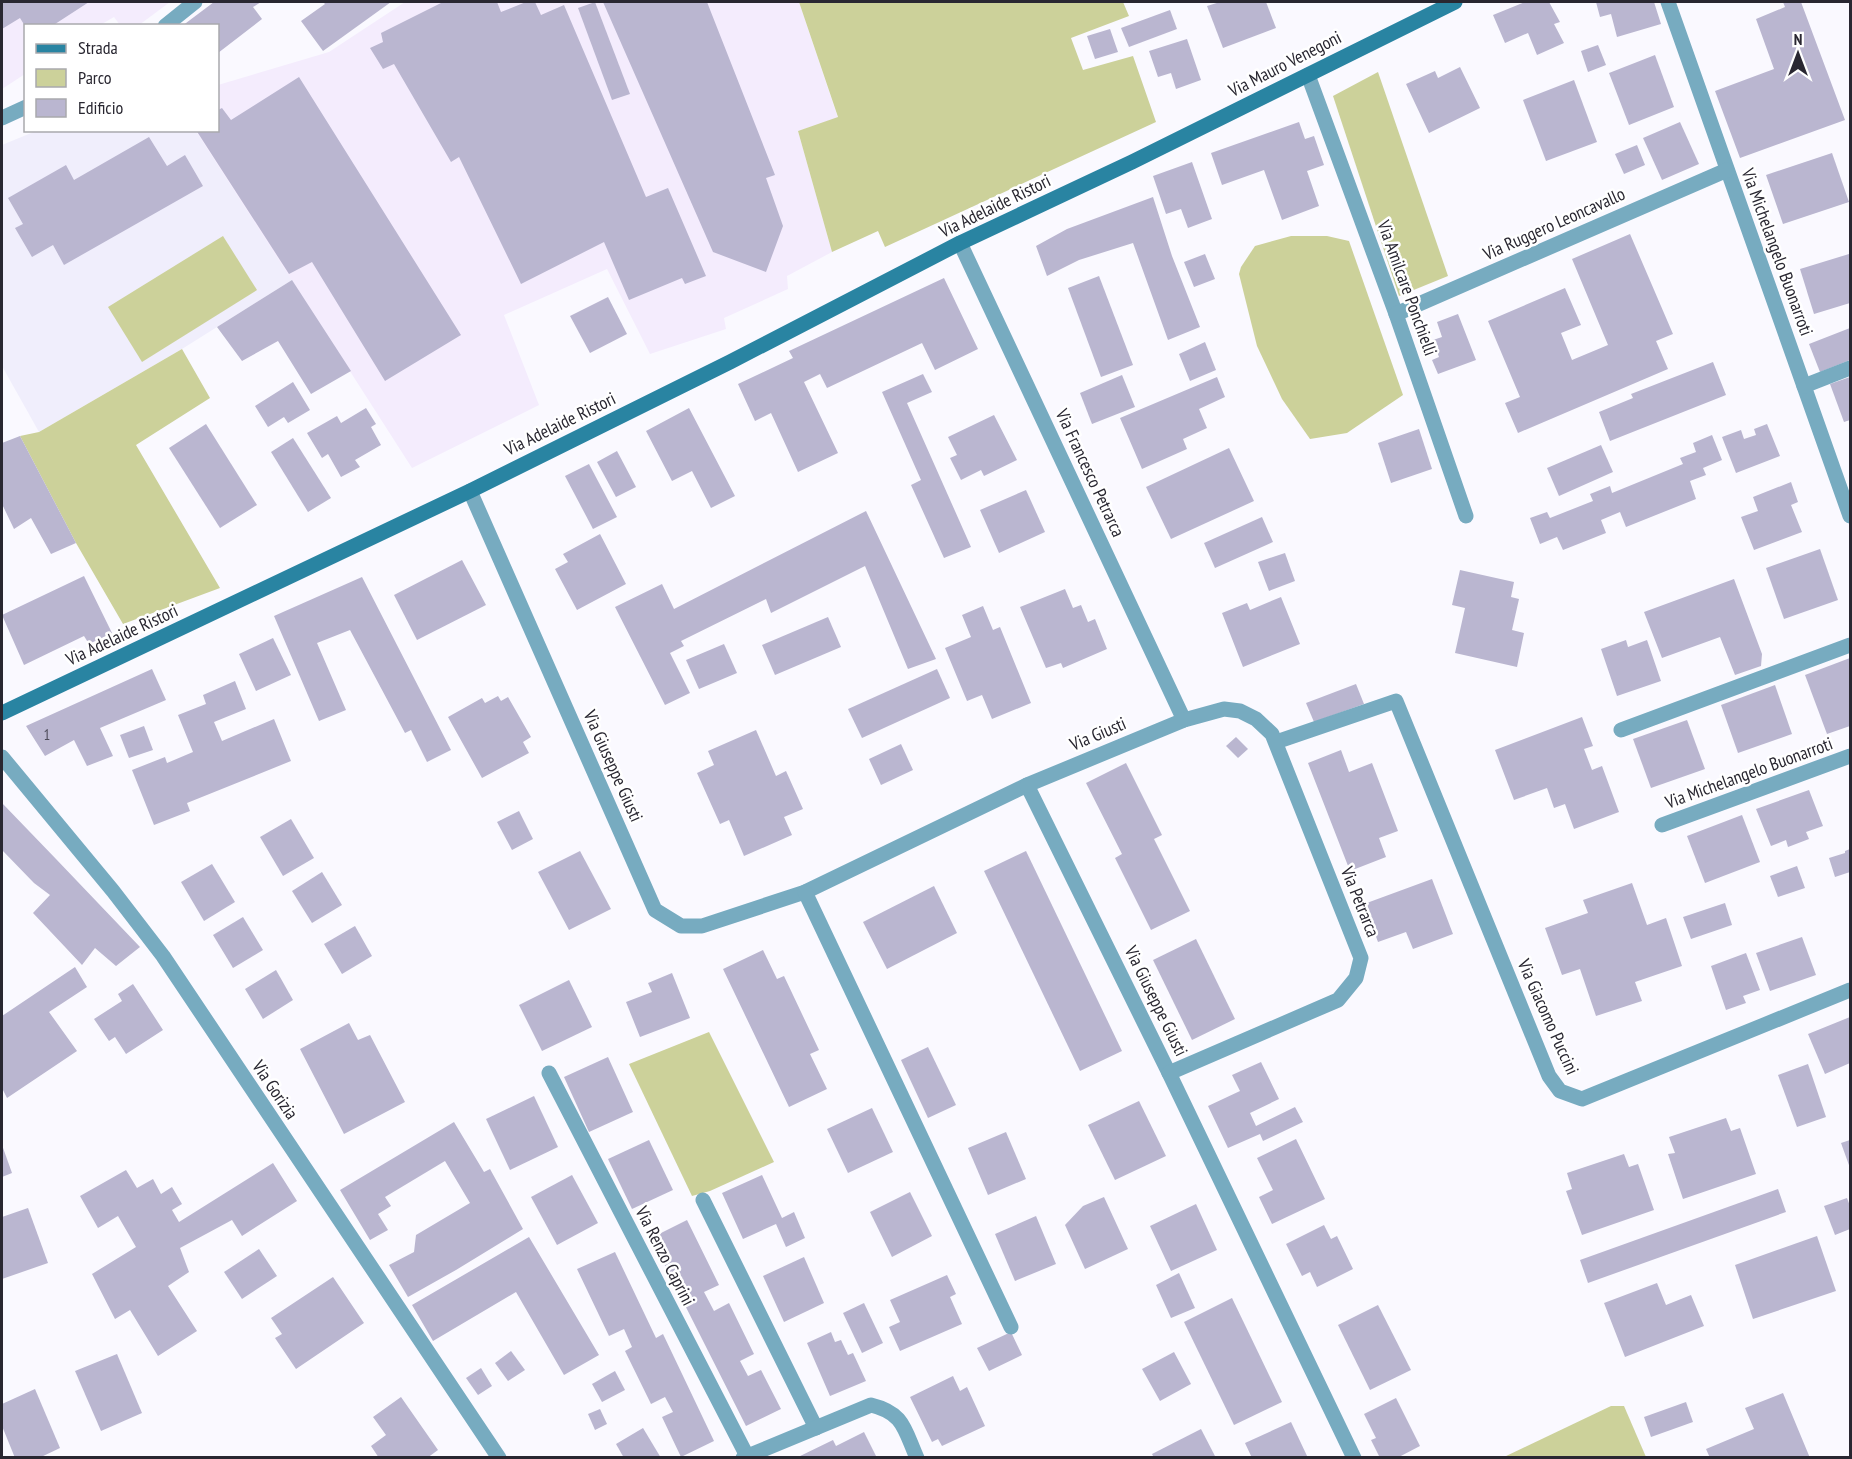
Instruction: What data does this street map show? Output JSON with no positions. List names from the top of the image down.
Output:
{
  "streets": {
    "main road": ["Via Mauro Venegoni", "Via Adelaide Ristori"],
    "street": [
      "Via Ruggero Leoncavallo",
      "Via Michelangelo Buonarroti",
      "Via Amilcare Ponchielli",
      "Via Francesco Petrarca",
      "Via Giusti",
      "Via Giuseppe Giusti",
      "Via Petrarca",
      "Via Giacomo Puccini",
      "Via Gorizia",
      "Via Renzo Caprini"
    ]
  },
  "crossings": [
    ["Via Mauro Venegoni", "Via Adelaide Ristori"],
    ["Via Mauro Venegoni", "Via Amilcare Ponchielli"],
    ["Via Adelaide Ristori", "Via Francesco Petrarca"],
    ["Via Adelaide Ristori", "Via Giuseppe Giusti"],
    ["Via Ruggero Leoncavallo", "Via Michelangelo Buonarroti"],
    ["Via Ruggero Leoncavallo", "Via Amilcare Ponchielli"],
    ["Via Francesco Petrarca", "Via Giusti"],
    ["Via Francesco Petrarca", "Via Petrarca"],
    ["Via Giusti", "Via Giuseppe Giusti"],
    ["Via Giusti", "Via Petrarca"],
    ["Via Giuseppe Giusti", "Via Petrarca"],
    ["Via Petrarca", "Via Giacomo Puccini"]
  ],
  "house_numbers": ["1"],
  "legend": ["Strada", "Parco", "Edificio"],
  "north": "top"
}
